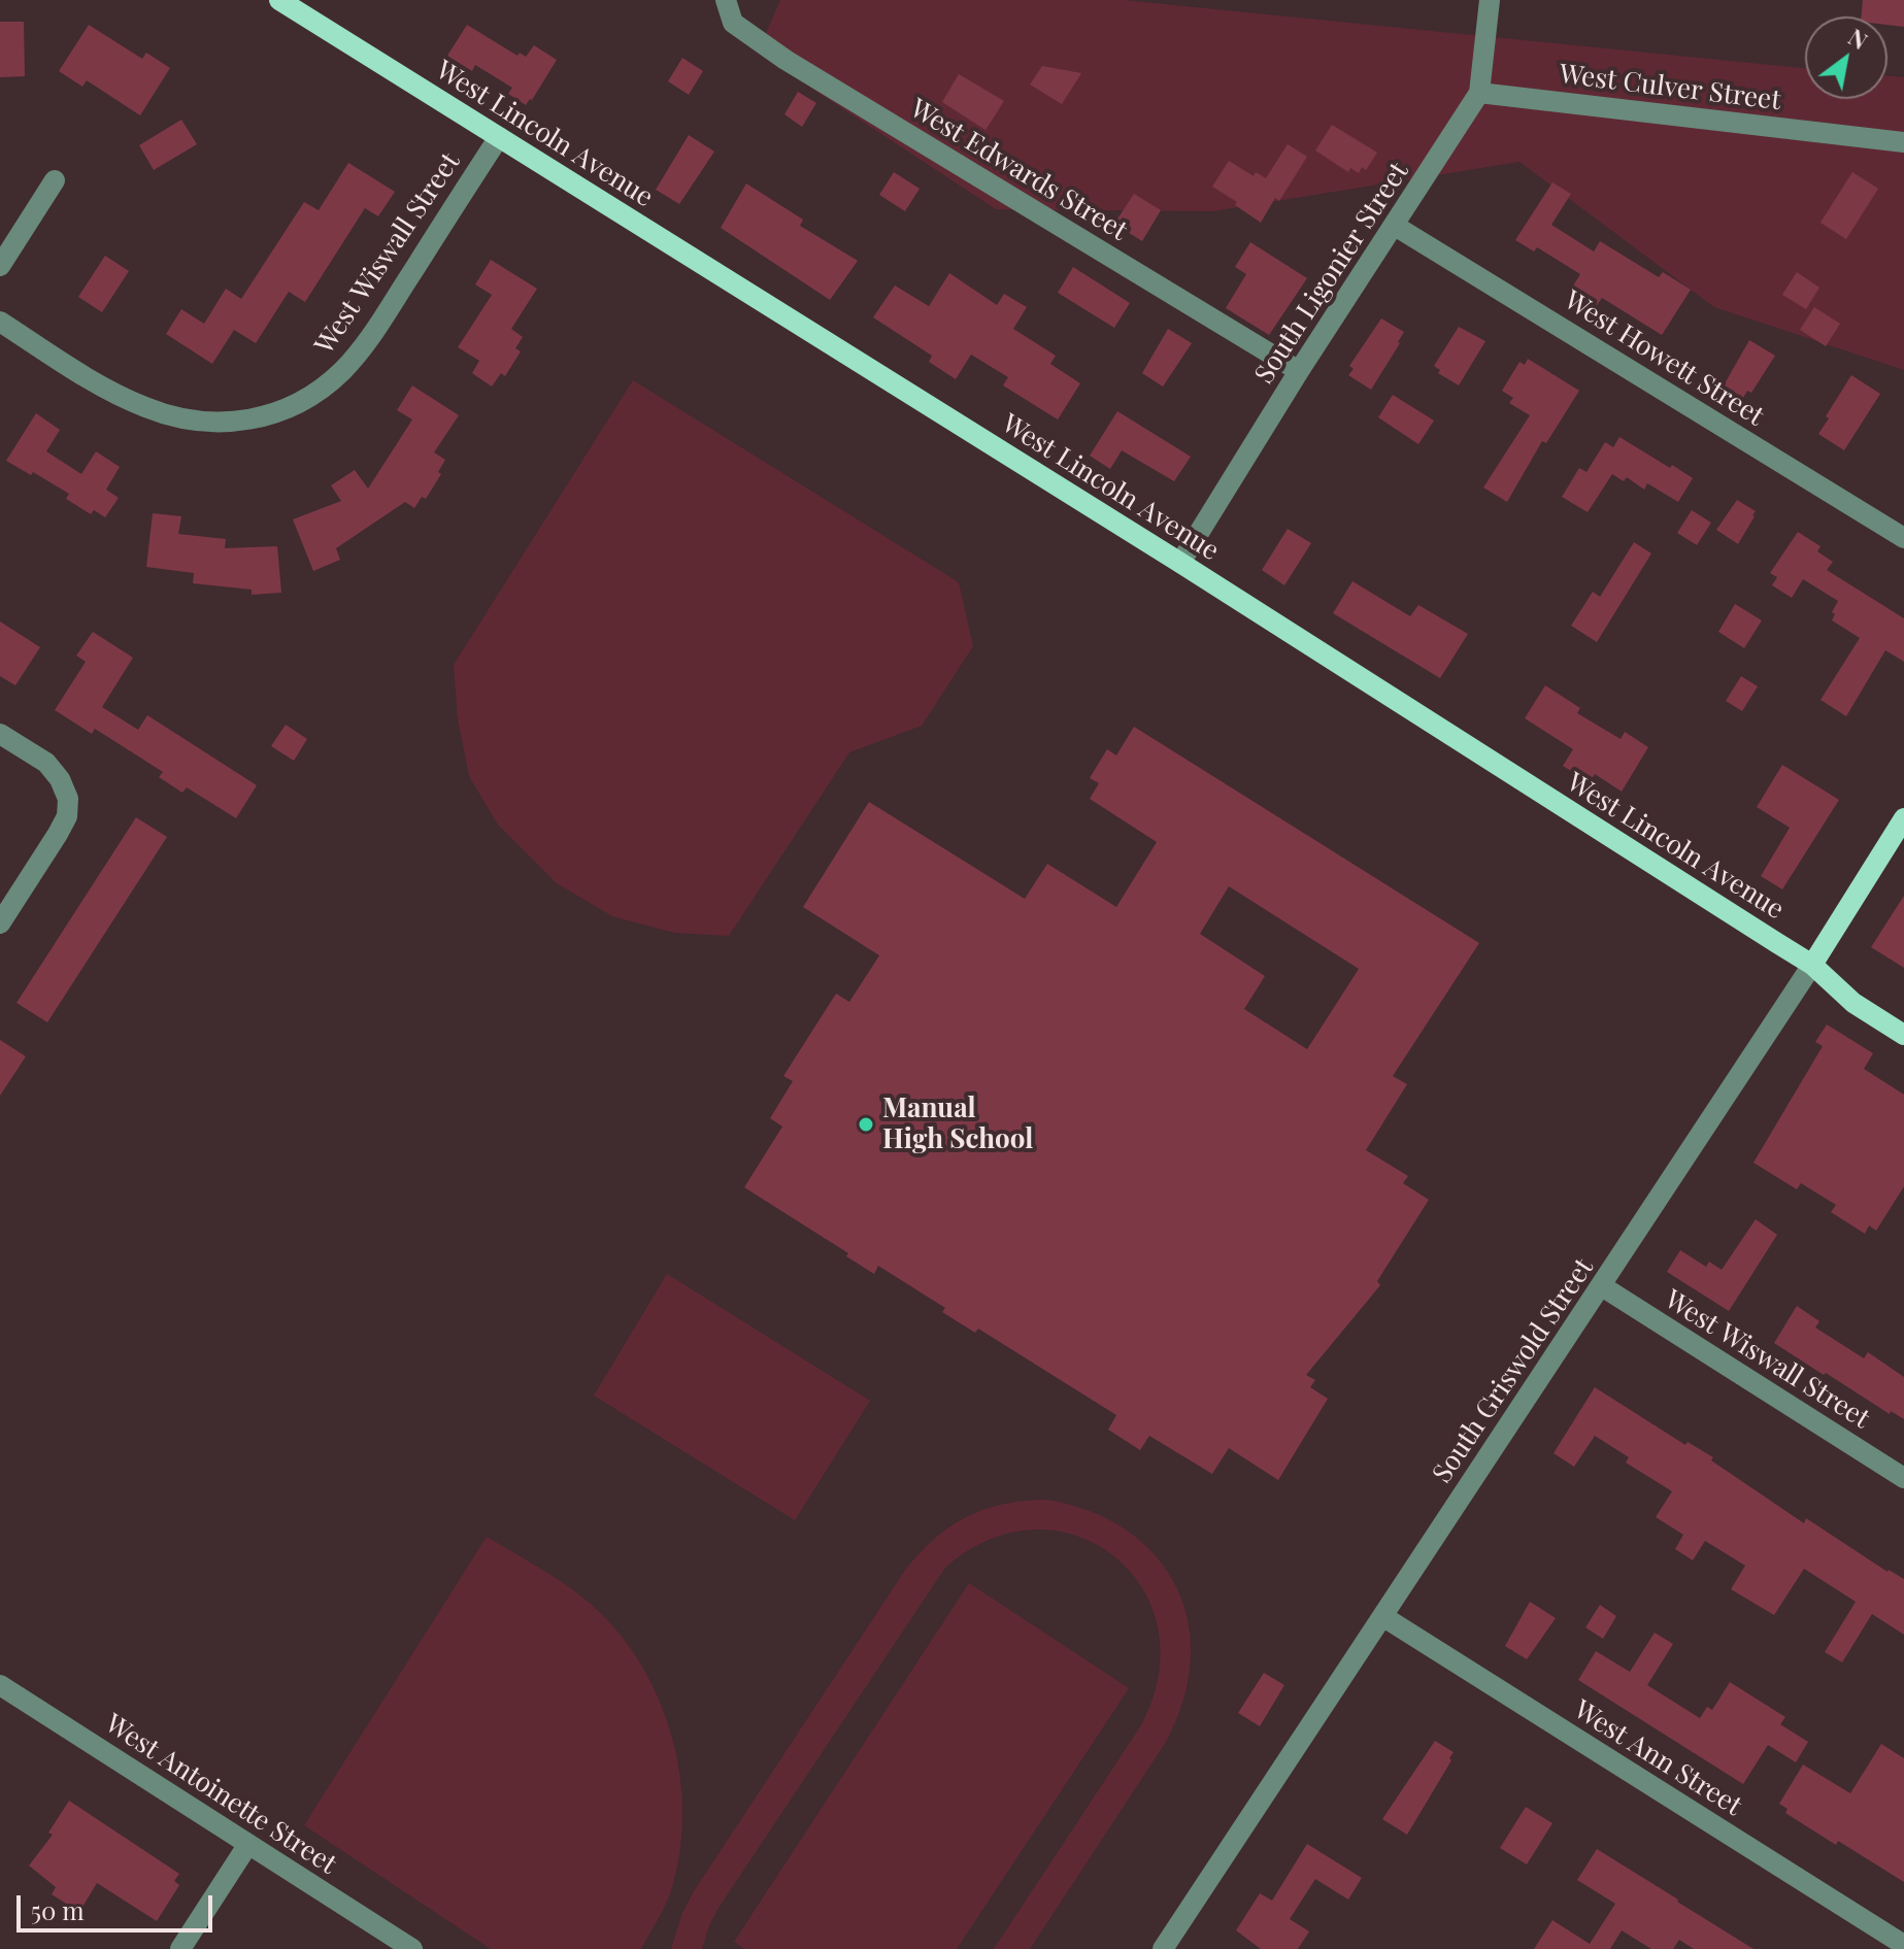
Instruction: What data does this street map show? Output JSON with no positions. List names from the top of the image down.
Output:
{
  "streets": {
    "main road": ["West Lincoln Avenue", "South Griswold Street"],
    "street": [
      "West Culver Street",
      "West Edwards Street",
      "West Wiswall Street",
      "South Ligonier Street",
      "West Howett Street",
      "West Ann Street",
      "West Antoinette Street"
    ]
  },
  "crossings": [
    ["West Culver Street", "South Ligonier Street"],
    ["West Lincoln Avenue", "West Wiswall Street"],
    ["West Lincoln Avenue", "South Ligonier Street"],
    ["West Lincoln Avenue", "South Griswold Street"],
    ["West Edwards Street", "South Ligonier Street"],
    ["West Wiswall Street", "South Griswold Street"],
    ["South Ligonier Street", "West Howett Street"],
    ["South Griswold Street", "West Ann Street"]
  ],
  "places": ["Manual High School"],
  "scale_bar": "50 m",
  "north": "top right"
}
